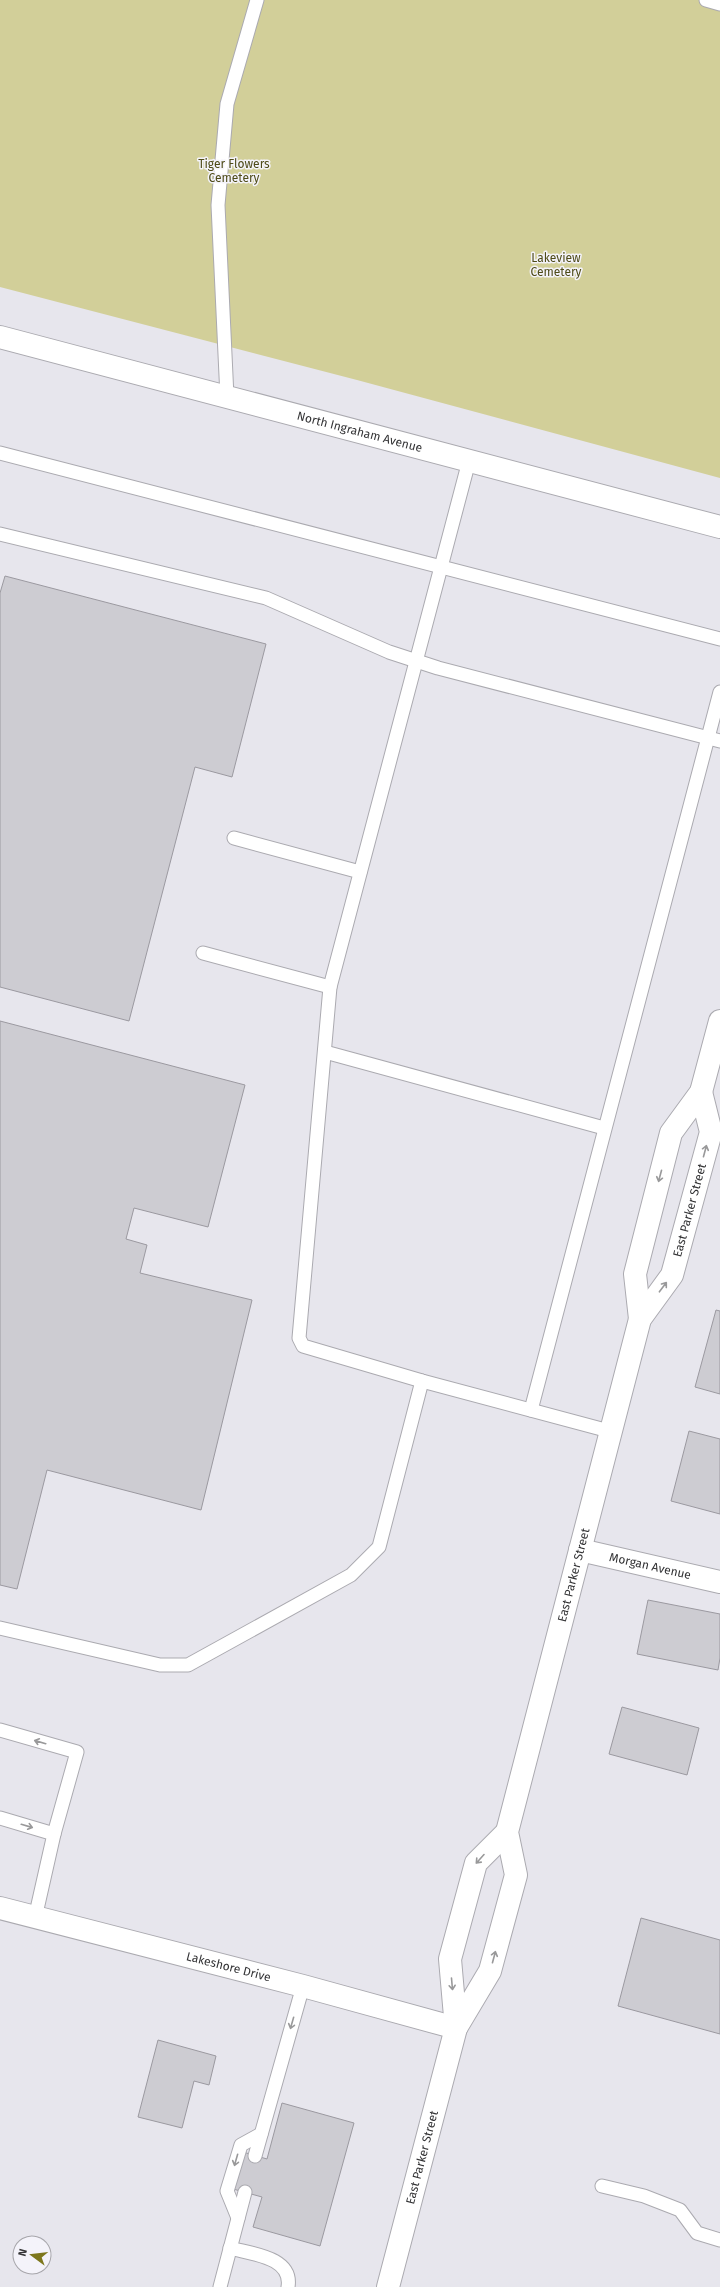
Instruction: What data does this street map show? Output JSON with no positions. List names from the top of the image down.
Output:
{
  "streets": {
    "street": [
      "North Ingraham Avenue",
      "East Parker Street",
      "Morgan Avenue",
      "Lakeshore Drive"
    ]
  },
  "crossings": [
    ["East Parker Street", "Morgan Avenue"],
    ["East Parker Street", "Lakeshore Drive"]
  ],
  "parks": ["Tiger Flowers Cemetery", "Lakeview Cemetery"],
  "north": "left"
}
